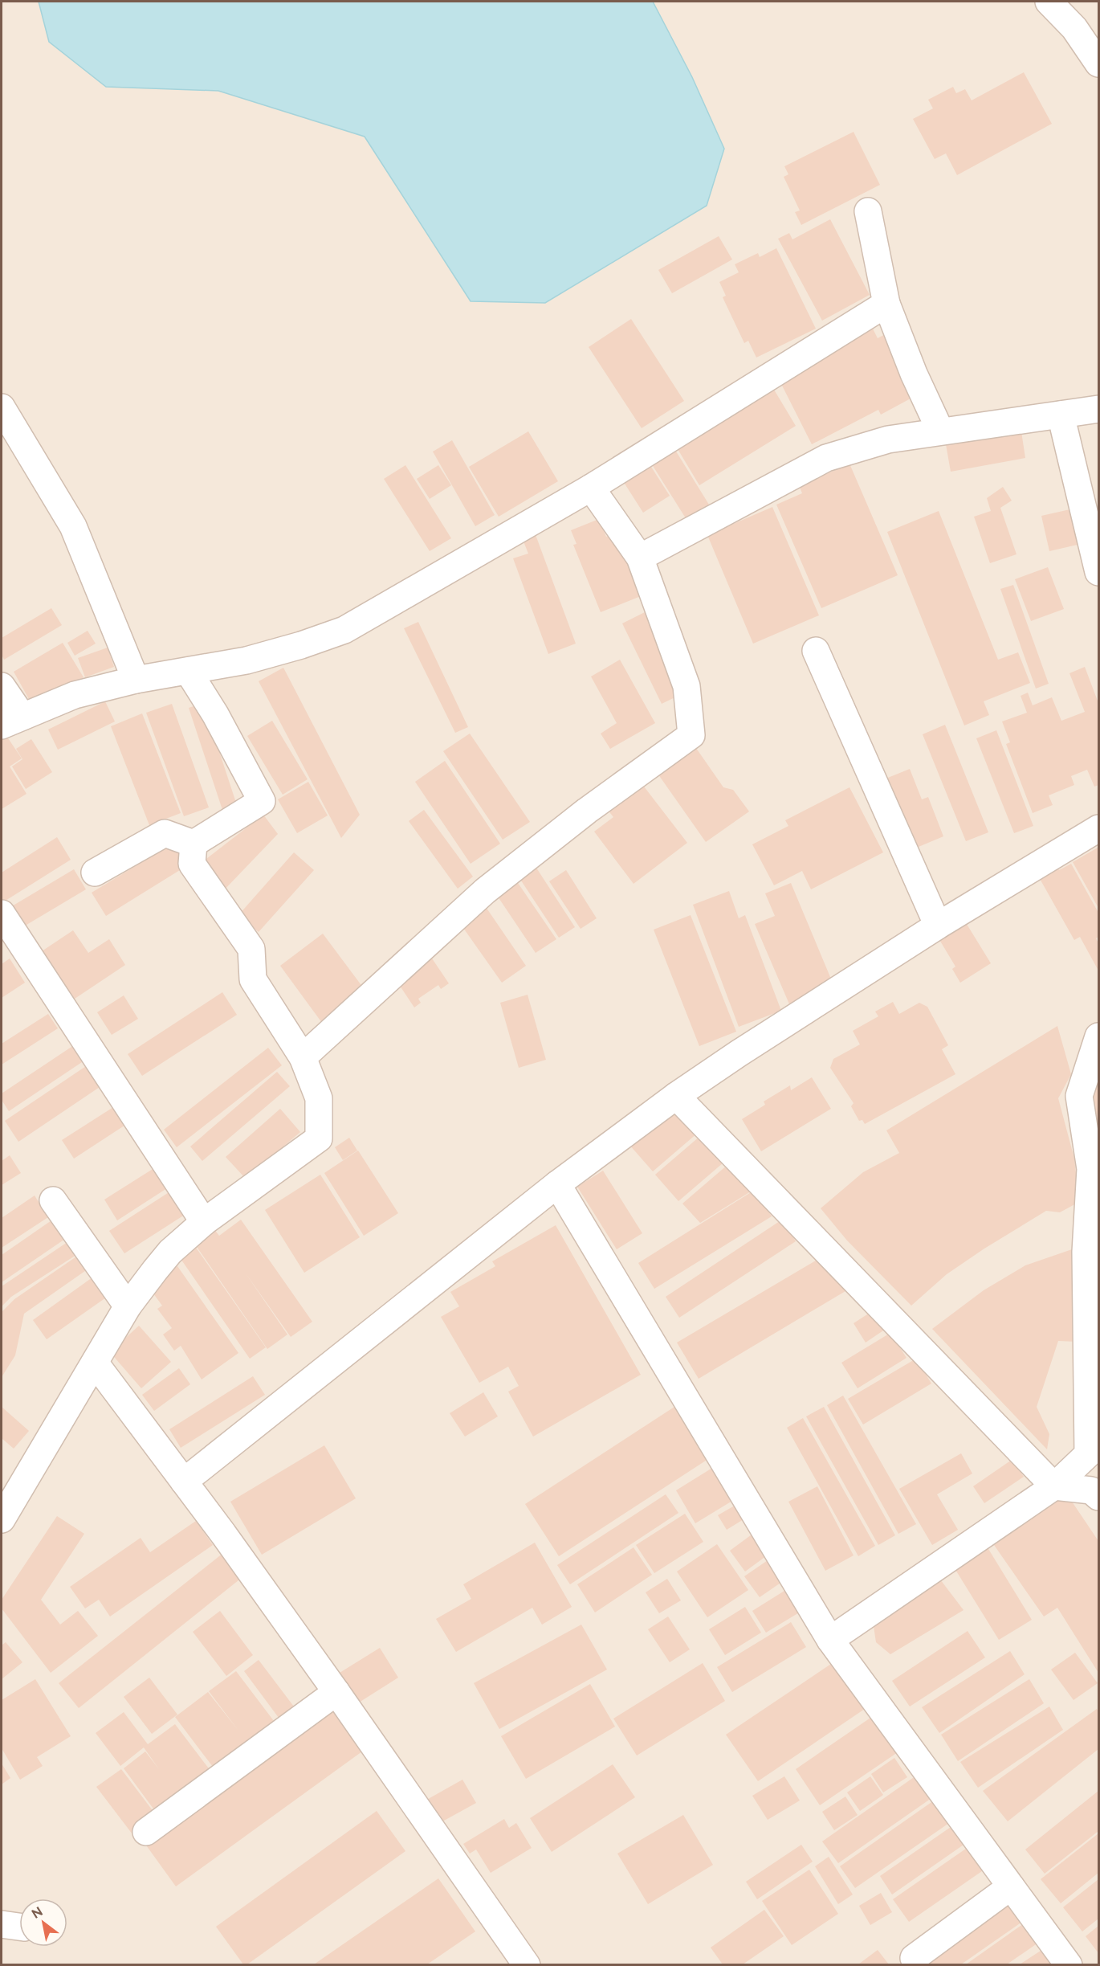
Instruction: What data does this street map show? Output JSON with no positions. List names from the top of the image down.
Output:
{
  "north": "top left"
}
